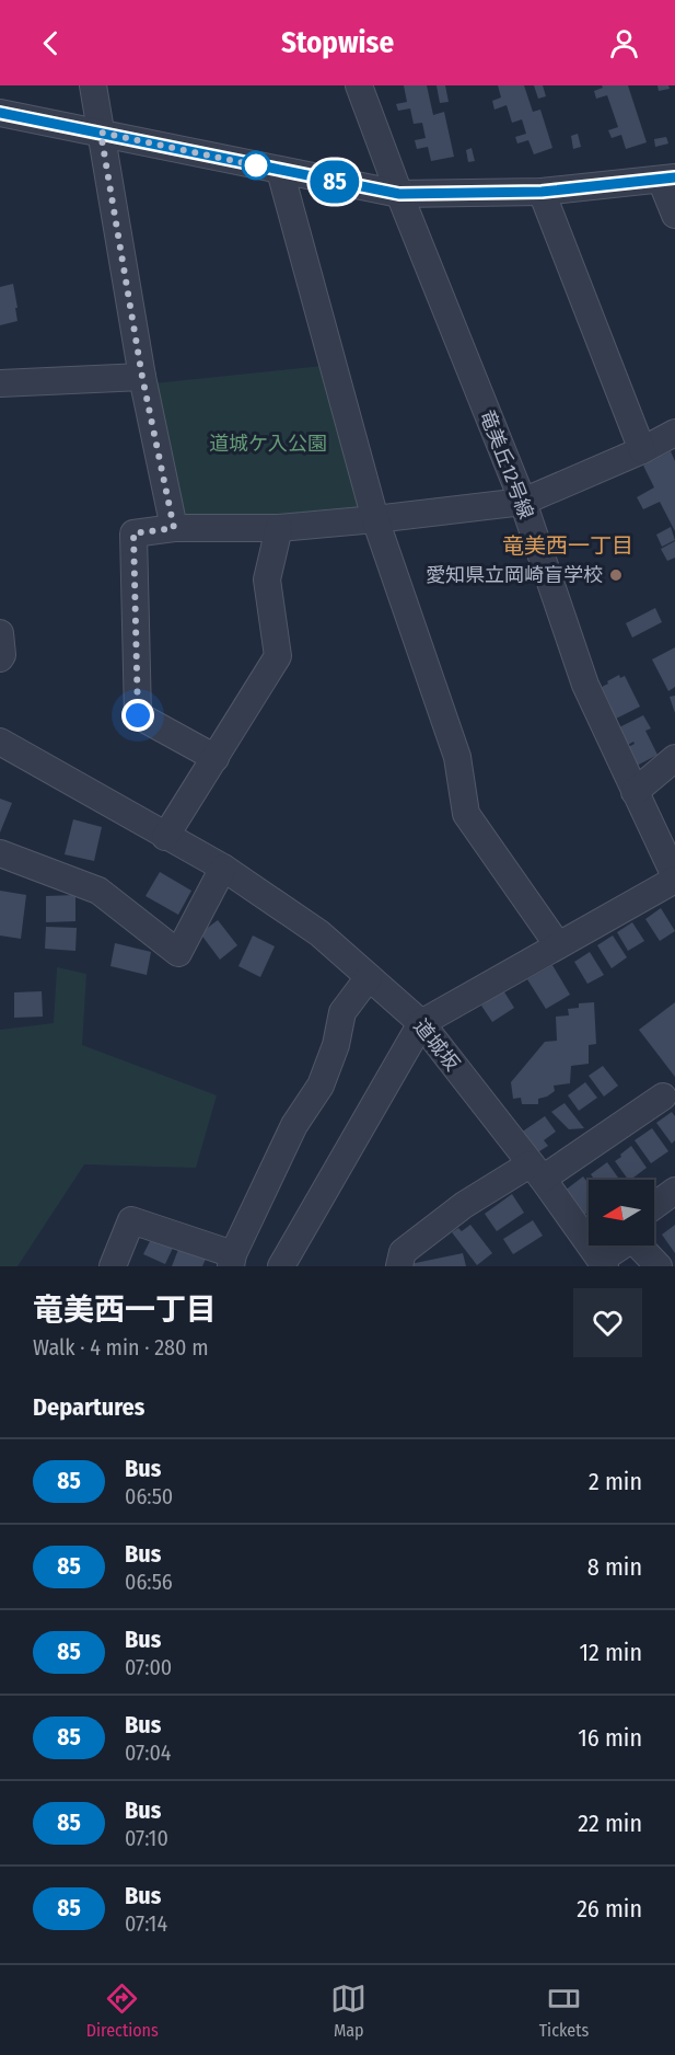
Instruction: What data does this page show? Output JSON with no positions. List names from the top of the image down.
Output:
{
  "streets": {
    "street": ["竜美丘12号線", "道城坂"]
  },
  "districts": ["竜美西一丁目"],
  "parks": ["道城ケ入公園"],
  "places": ["愛知県立岡崎盲学校"],
  "lines": ["bus line 85"],
  "north": "left",
  "page": {
    "header": "Stopwise",
    "on_map": "85",
    "heading": [
      ["竜美西一丁目", "Walk · 4 min · 280 m"],
      "Departures"
    ],
    "list": [
      {
        "mark": "85",
        "name": "Bus",
        "note": "06:50",
        "value": "2 min"
      },
      {
        "mark": "85",
        "name": "Bus",
        "note": "06:56",
        "value": "8 min"
      },
      {
        "mark": "85",
        "name": "Bus",
        "note": "07:00",
        "value": "12 min"
      },
      {
        "mark": "85",
        "name": "Bus",
        "note": "07:04",
        "value": "16 min"
      },
      {
        "mark": "85",
        "name": "Bus",
        "note": "07:10",
        "value": "22 min"
      },
      {
        "mark": "85",
        "name": "Bus",
        "note": "07:14",
        "value": "26 min"
      }
    ],
    "tabs": ["Directions", "Map", "Tickets"]
  }
}
